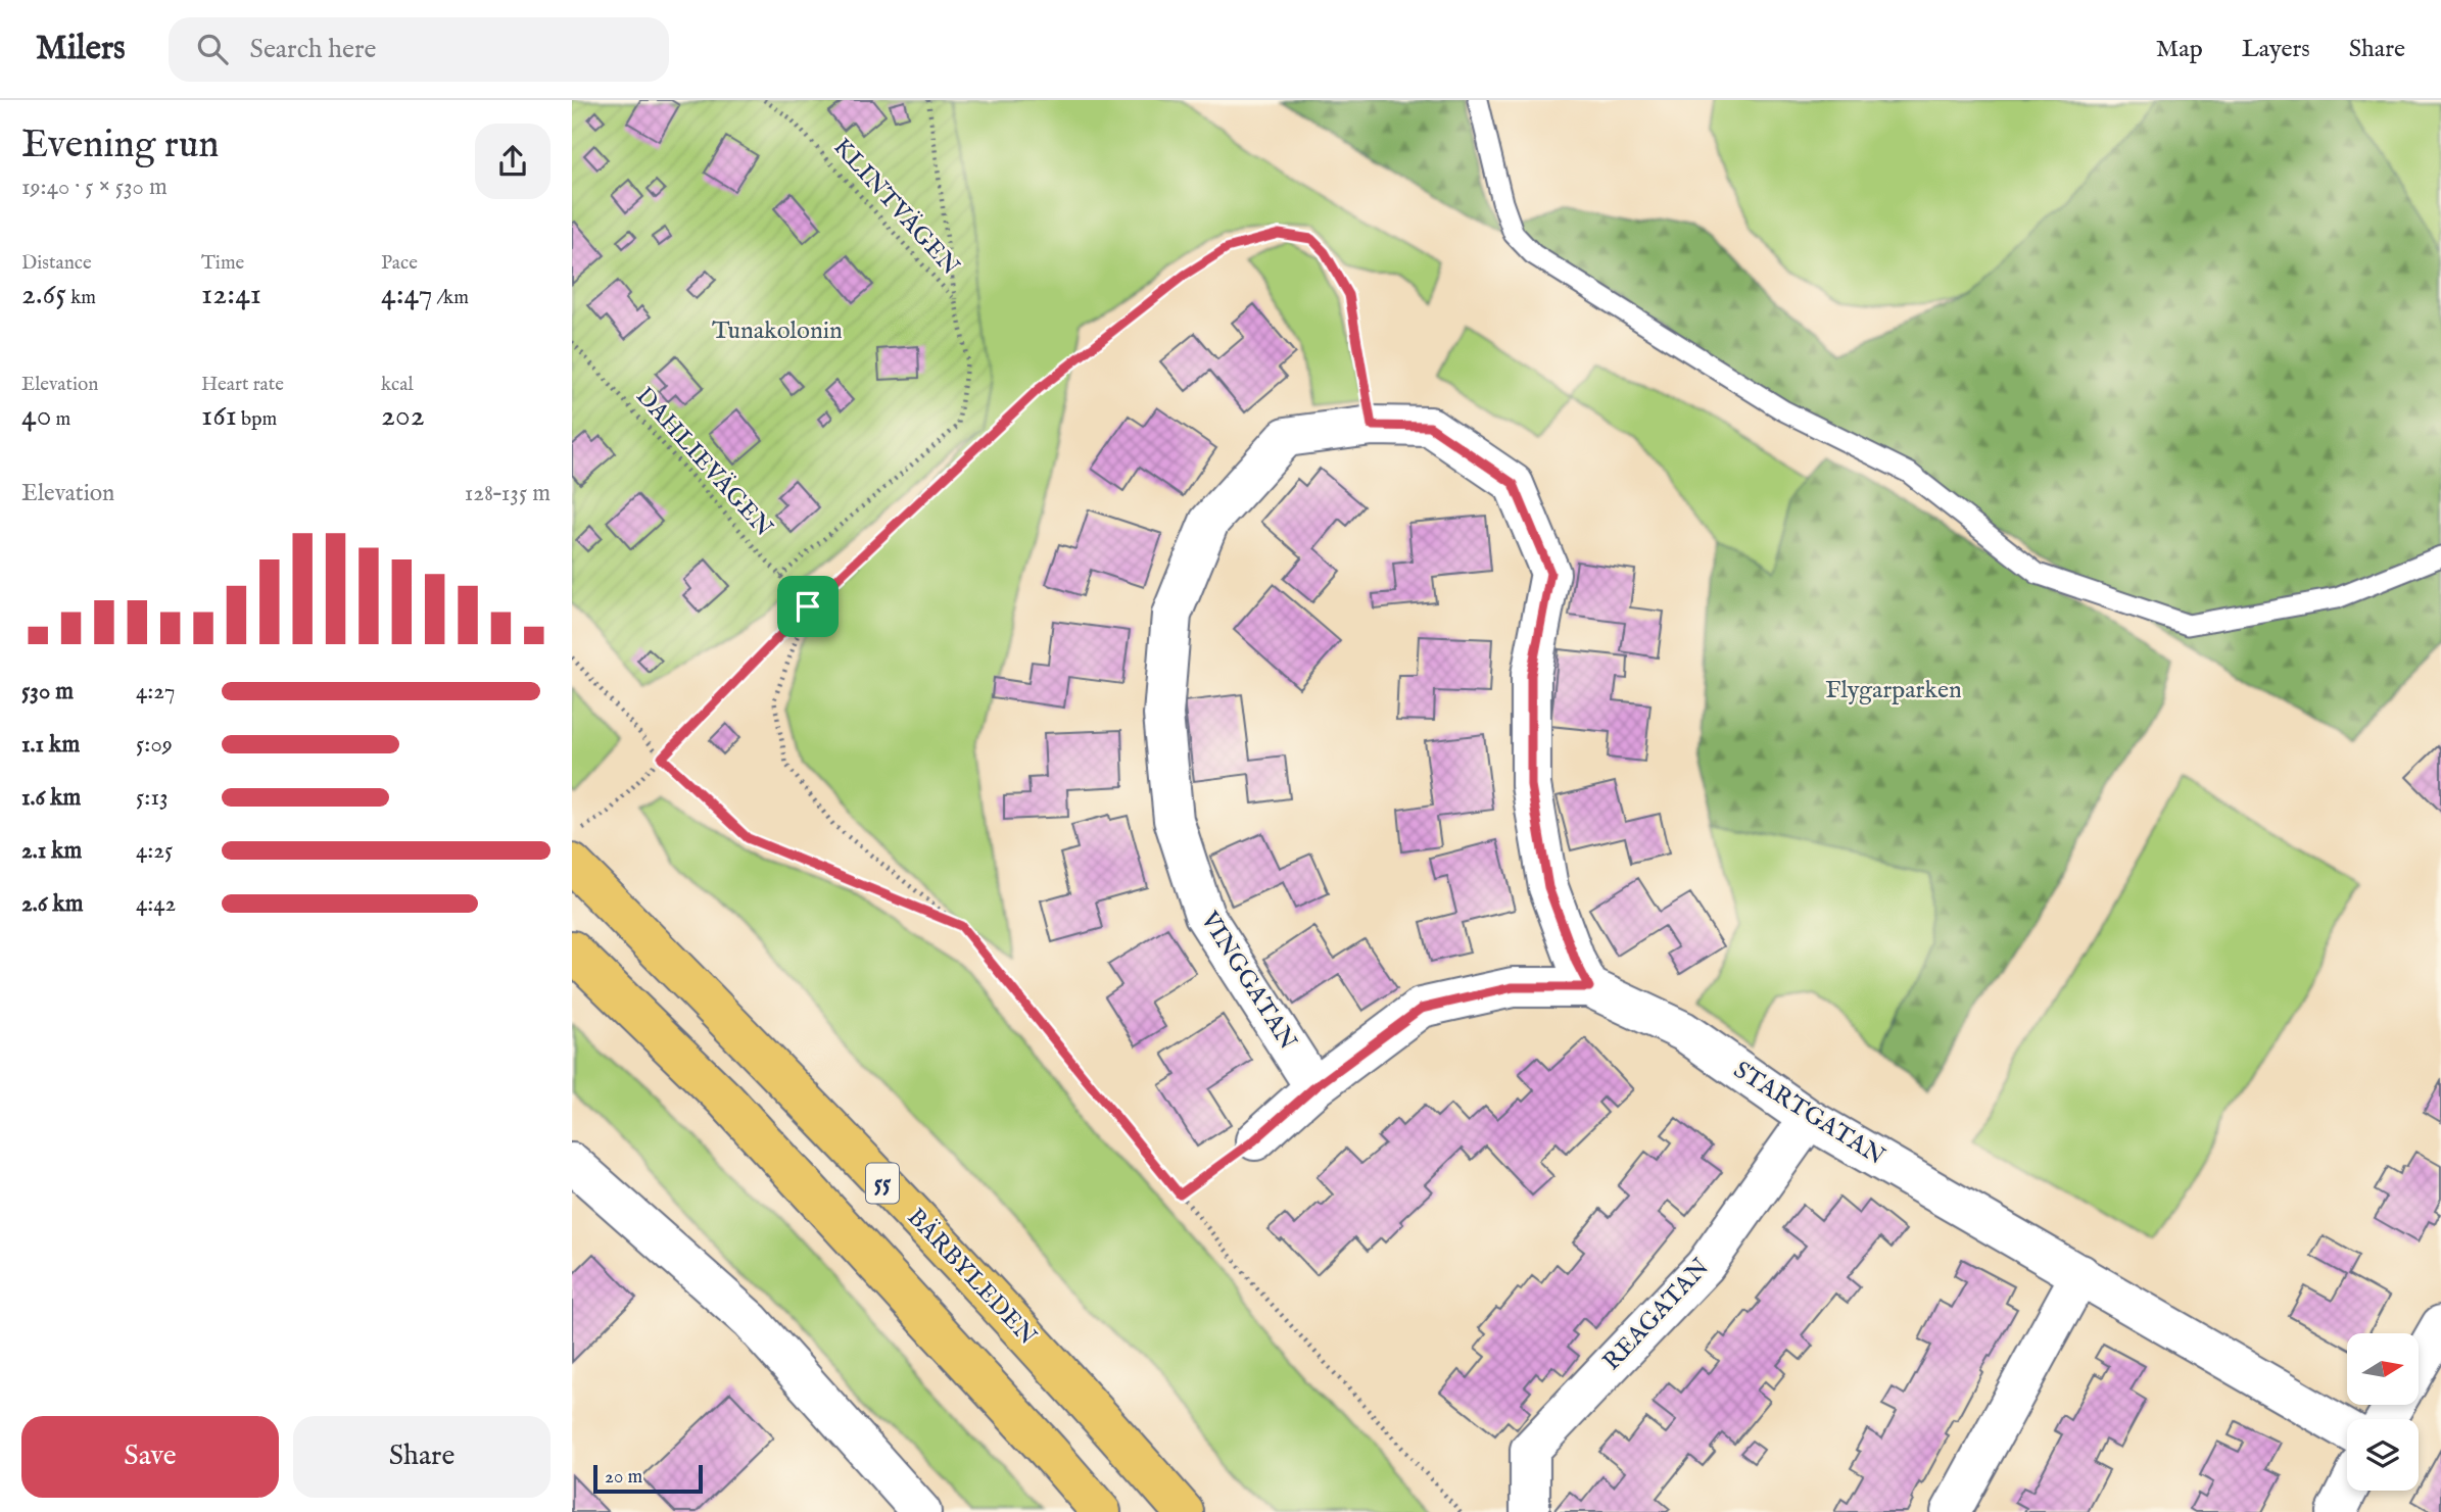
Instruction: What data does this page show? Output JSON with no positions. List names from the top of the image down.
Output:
{
  "streets": {
    "main road": ["55", "BÄRBYLEDEN"],
    "street": ["VINGGATAN", "STARTGATAN", "REAGATAN"],
    "path": ["KLINTVÄGEN", "DAHLIEVÄGEN"]
  },
  "crossings": [
    ["KLINTVÄGEN", "DAHLIEVÄGEN"],
    ["VINGGATAN", "STARTGATAN"],
    ["STARTGATAN", "REAGATAN"]
  ],
  "parks": ["Tunakolonin", "Flygarparken"],
  "scale_bar": "20 m",
  "north": "right",
  "page": {
    "header": "Milers",
    "search": "Search here",
    "nav": ["Map", "Layers", "Share"],
    "heading": ["Evening run", "19:40 · 5 × 530 m"],
    "stats": [
      ["Distance", "2.65 km"],
      ["Time", "12:41"],
      ["Pace", "4:47 /km"],
      ["Elevation", "40 m"],
      ["Heart rate", "161 bpm"],
      ["kcal", "202"]
    ],
    "chart": ["Elevation", "128–135 m"],
    "list": [
      {
        "name": "530 m",
        "note": "4:27"
      },
      {
        "name": "1.1 km",
        "note": "5:09"
      },
      {
        "name": "1.6 km",
        "note": "5:13"
      },
      {
        "name": "2.1 km",
        "note": "4:25"
      },
      {
        "name": "2.6 km",
        "note": "4:42"
      }
    ],
    "buttons": ["Save", "Share"],
    "scale": "20 m"
  }
}
